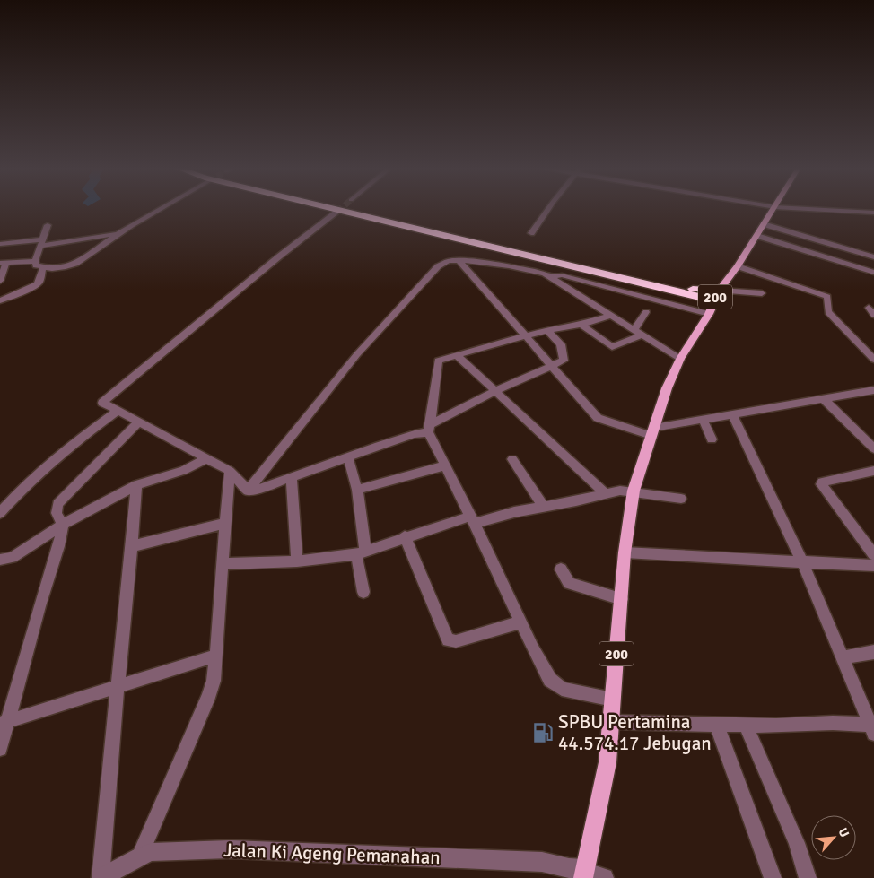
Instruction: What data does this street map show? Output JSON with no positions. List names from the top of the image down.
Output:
{
  "streets": {
    "main road": ["200"],
    "street": ["Jalan Ki Ageng Pemanahan"]
  },
  "crossings": [
    ["200", "Jalan Ki Ageng Pemanahan"]
  ],
  "places": {
    "fuel station": ["SPBU Pertamina 44.574.17 Jebugan"]
  },
  "north": "top right"
}
